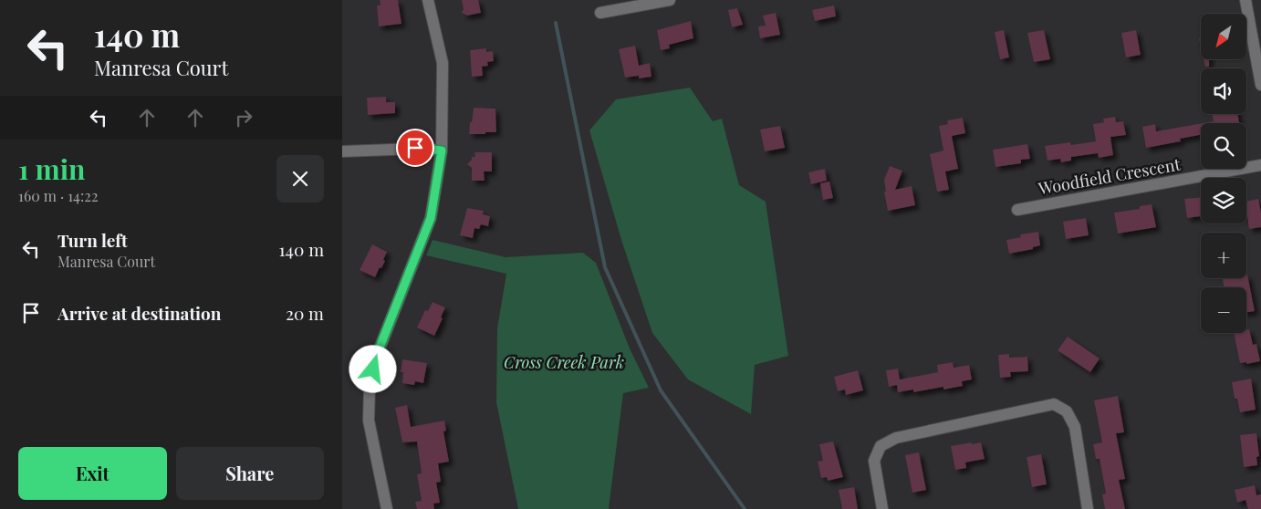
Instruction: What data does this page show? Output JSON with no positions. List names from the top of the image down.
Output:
{
  "streets": {
    "street": ["Woodfield Crescent"]
  },
  "parks": ["Cross Creek Park"],
  "north": "bottom left",
  "page": {
    "turn": ["140 m", "Manresa Court"],
    "map_buttons": ["+", "−"],
    "heading": ["1 min", "160 m · 14:22"],
    "list": [
      {
        "name": "Turn left",
        "note": "Manresa Court",
        "value": "140 m"
      },
      {
        "name": "Arrive at destination",
        "value": "20 m"
      }
    ],
    "buttons": ["Exit", "Share"]
  }
}
